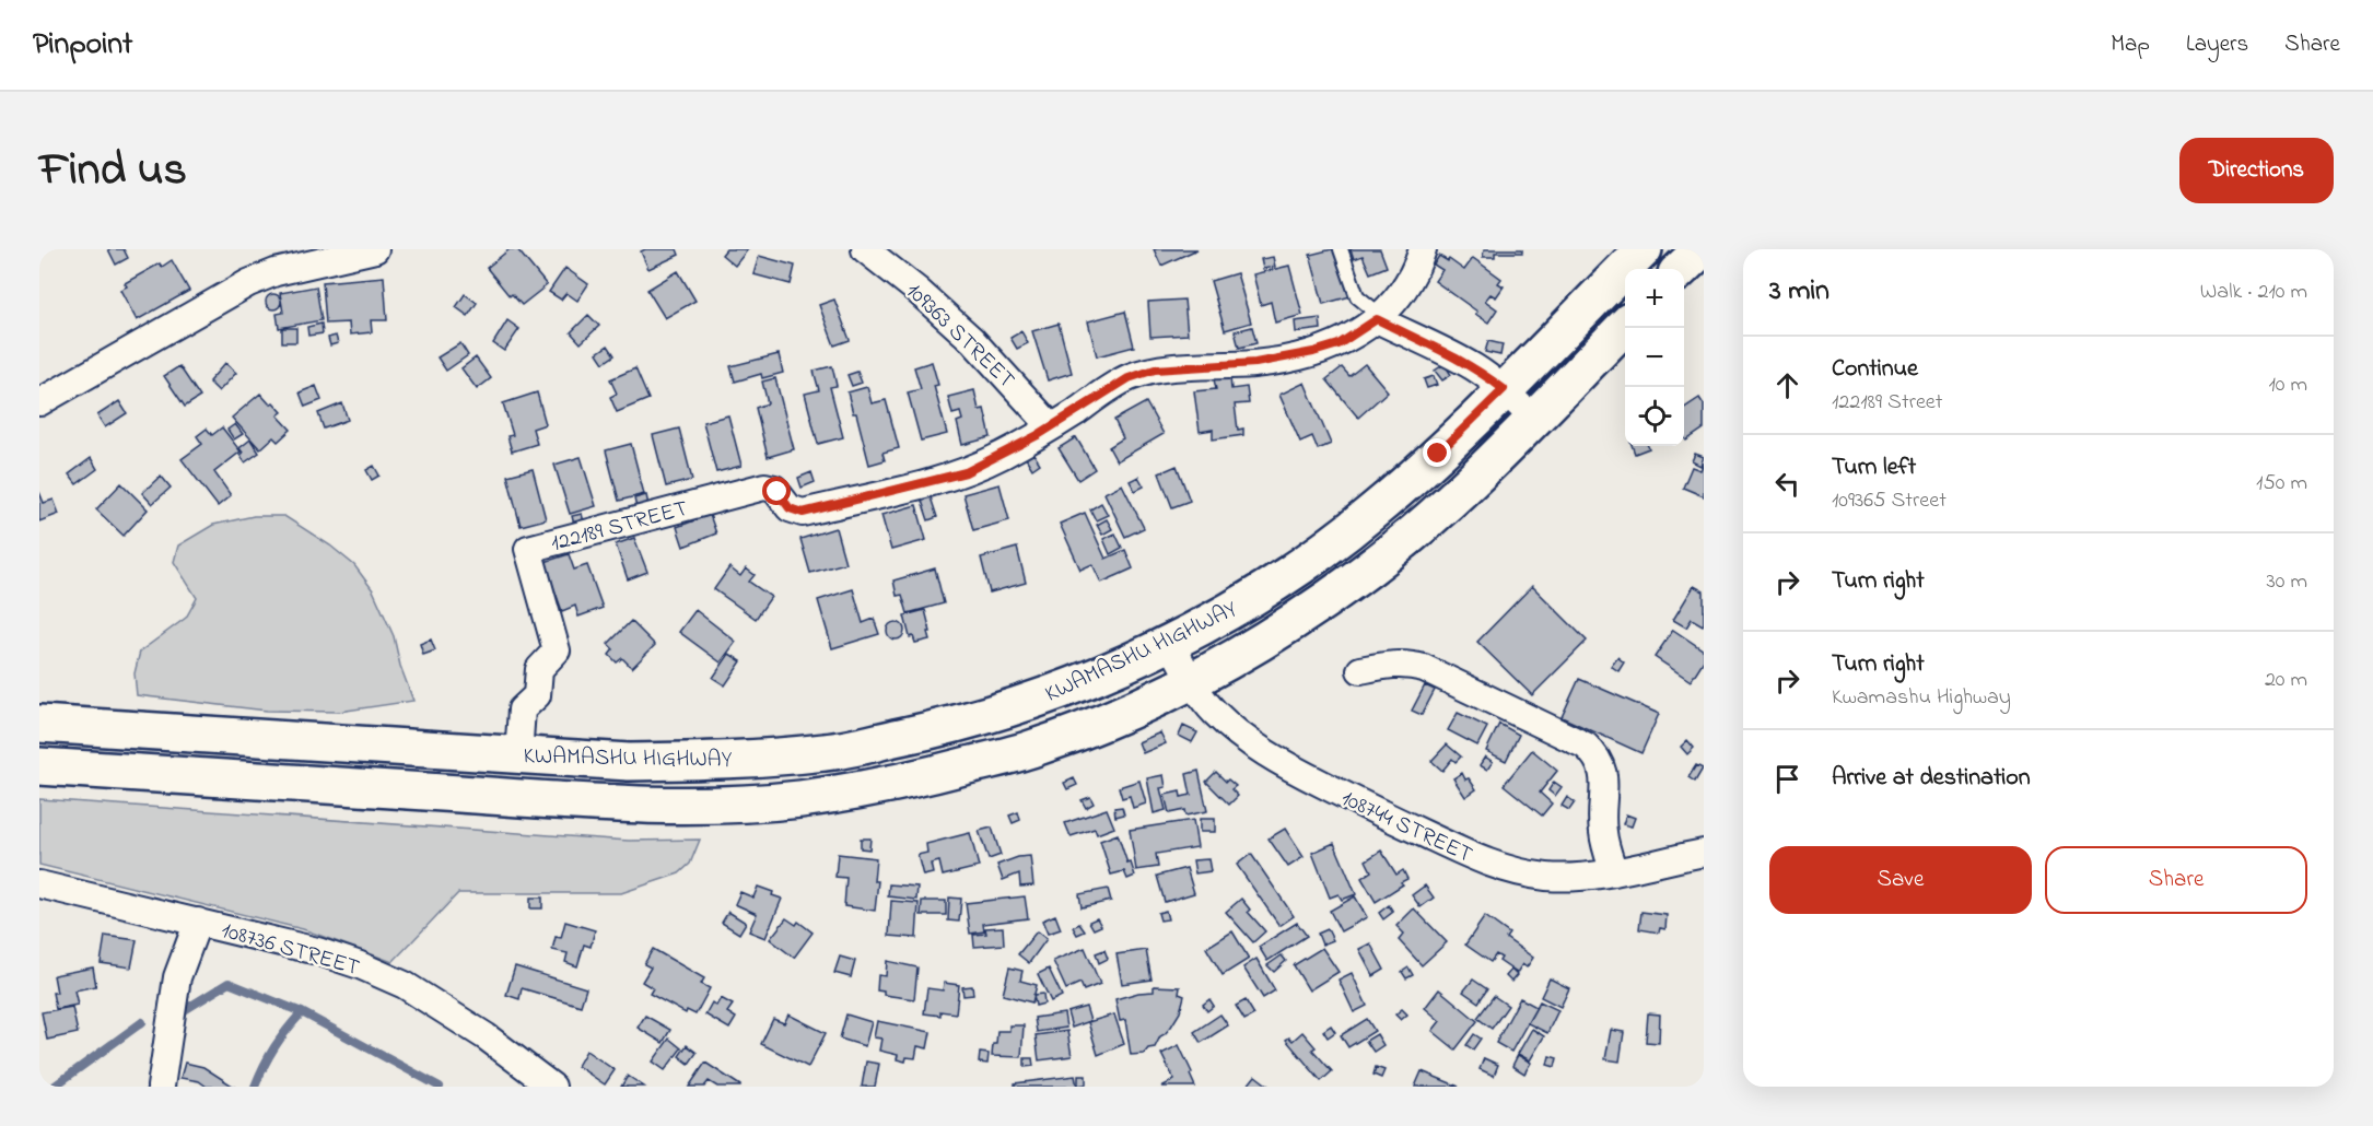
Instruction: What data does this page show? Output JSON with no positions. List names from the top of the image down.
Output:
{
  "streets": {
    "main road": ["KWAMASHU HIGHWAY"],
    "street": [
      "109363 STREET",
      "122189 STREET",
      "108744 STREET",
      "108736 STREET"
    ]
  },
  "crossings": [
    ["109363 STREET", "122189 STREET"],
    ["122189 STREET", "KWAMASHU HIGHWAY"],
    ["KWAMASHU HIGHWAY", "108744 STREET"]
  ],
  "page": {
    "header": "Pinpoint",
    "nav": ["Map", "Layers", "Share"],
    "title": "Find us",
    "buttons": [
      "Directions",
      ["Save", "Share"]
    ],
    "heading": ["3 min", "Walk · 210 m"],
    "map_buttons": ["+", "−"],
    "list": [
      ["Continue", "122189 Street", "10 m"],
      ["Turn left", "109365 Street", "150 m"],
      ["Turn right", "30 m"],
      ["Turn right", "Kwamashu Highway", "20 m"],
      "Arrive at destination"
    ]
  }
}
